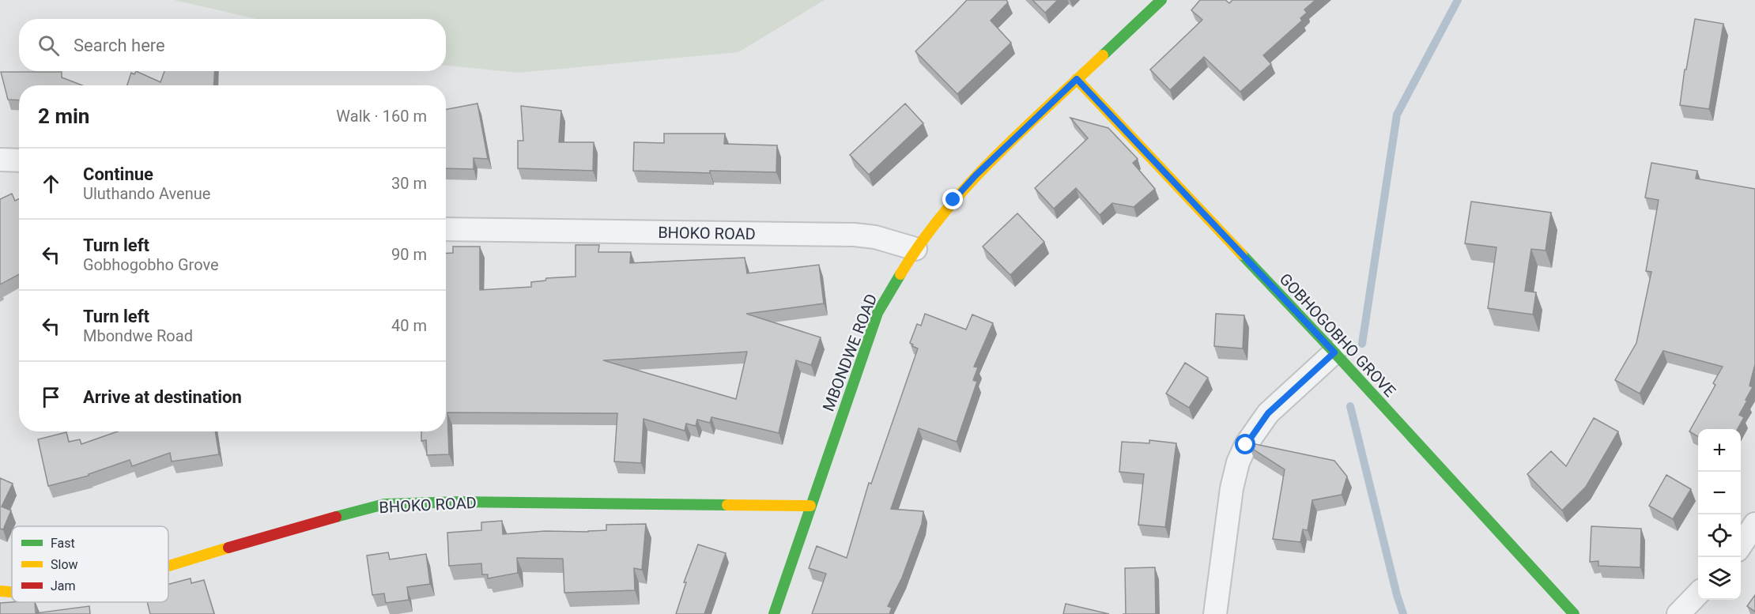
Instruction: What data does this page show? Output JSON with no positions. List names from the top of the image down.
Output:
{
  "streets": {
    "street": ["BHOKO ROAD", "GOBHOGOBHO GROVE", "MBONDWE ROAD"]
  },
  "crossings": [
    ["BHOKO ROAD", "MBONDWE ROAD"],
    ["GOBHOGOBHO GROVE", "MBONDWE ROAD"]
  ],
  "legend": ["Fast", "Slow", "Jam"],
  "page": {
    "search": "Search here",
    "heading": ["2 min", "Walk · 160 m"],
    "list": [
      ["Continue", "Uluthando Avenue", "30 m"],
      ["Turn left", "Gobhogobho Grove", "90 m"],
      ["Turn left", "Mbondwe Road", "40 m"],
      "Arrive at destination"
    ],
    "map_buttons": ["+", "−"]
  }
}
